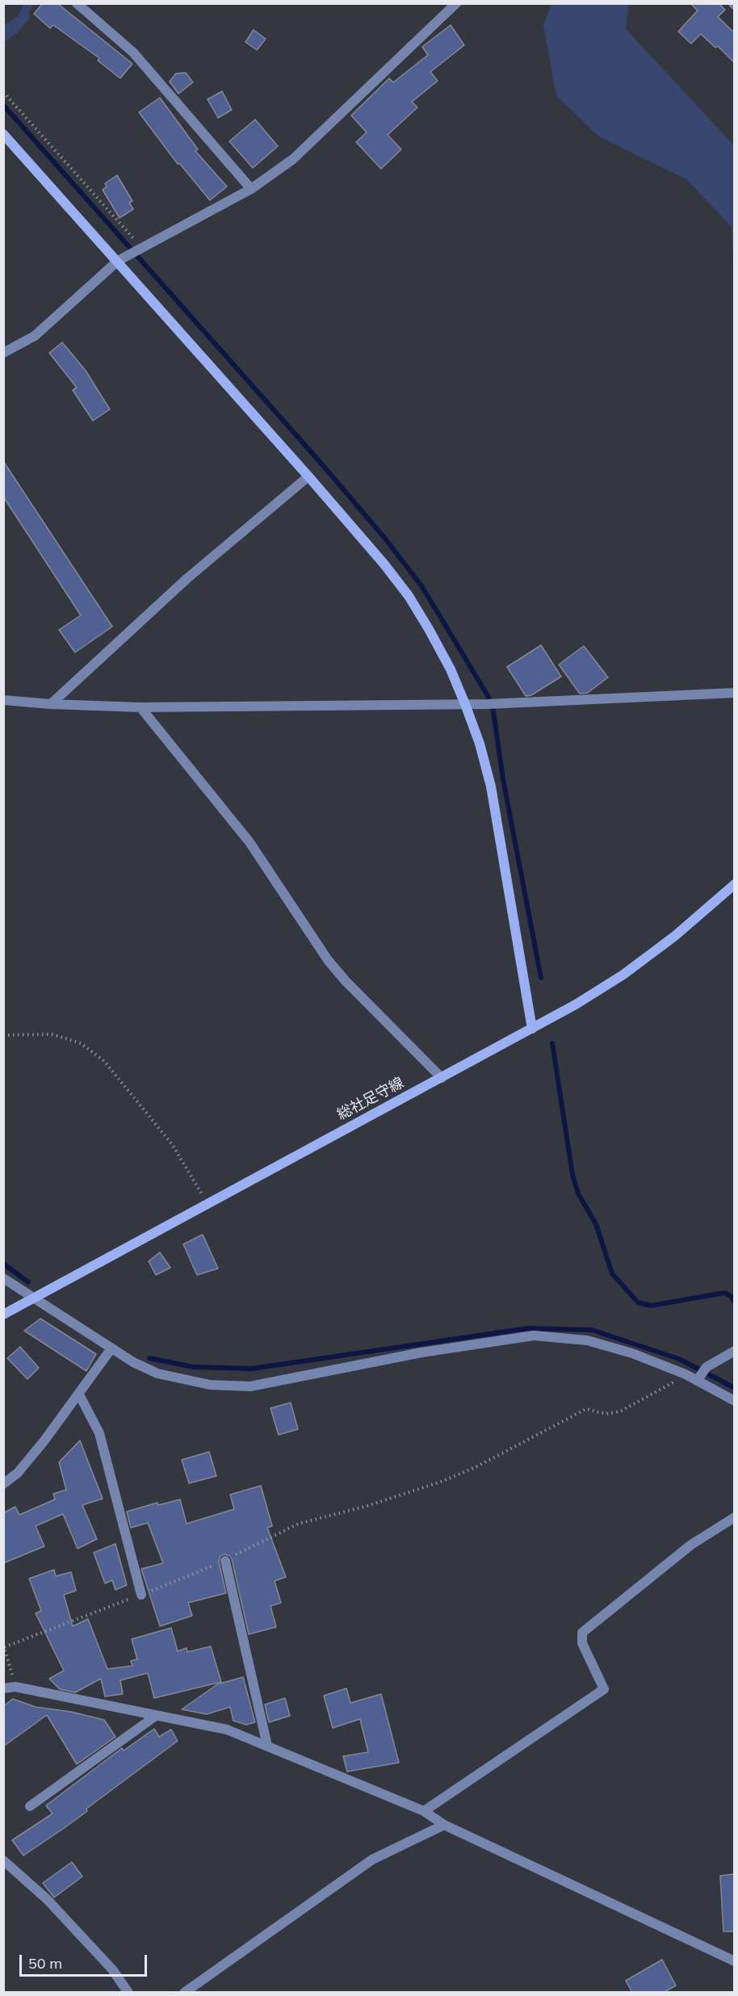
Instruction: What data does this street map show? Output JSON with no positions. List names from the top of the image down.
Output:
{
  "streets": {
    "street": ["総社足守線"]
  },
  "scale_bar": "50 m"
}
